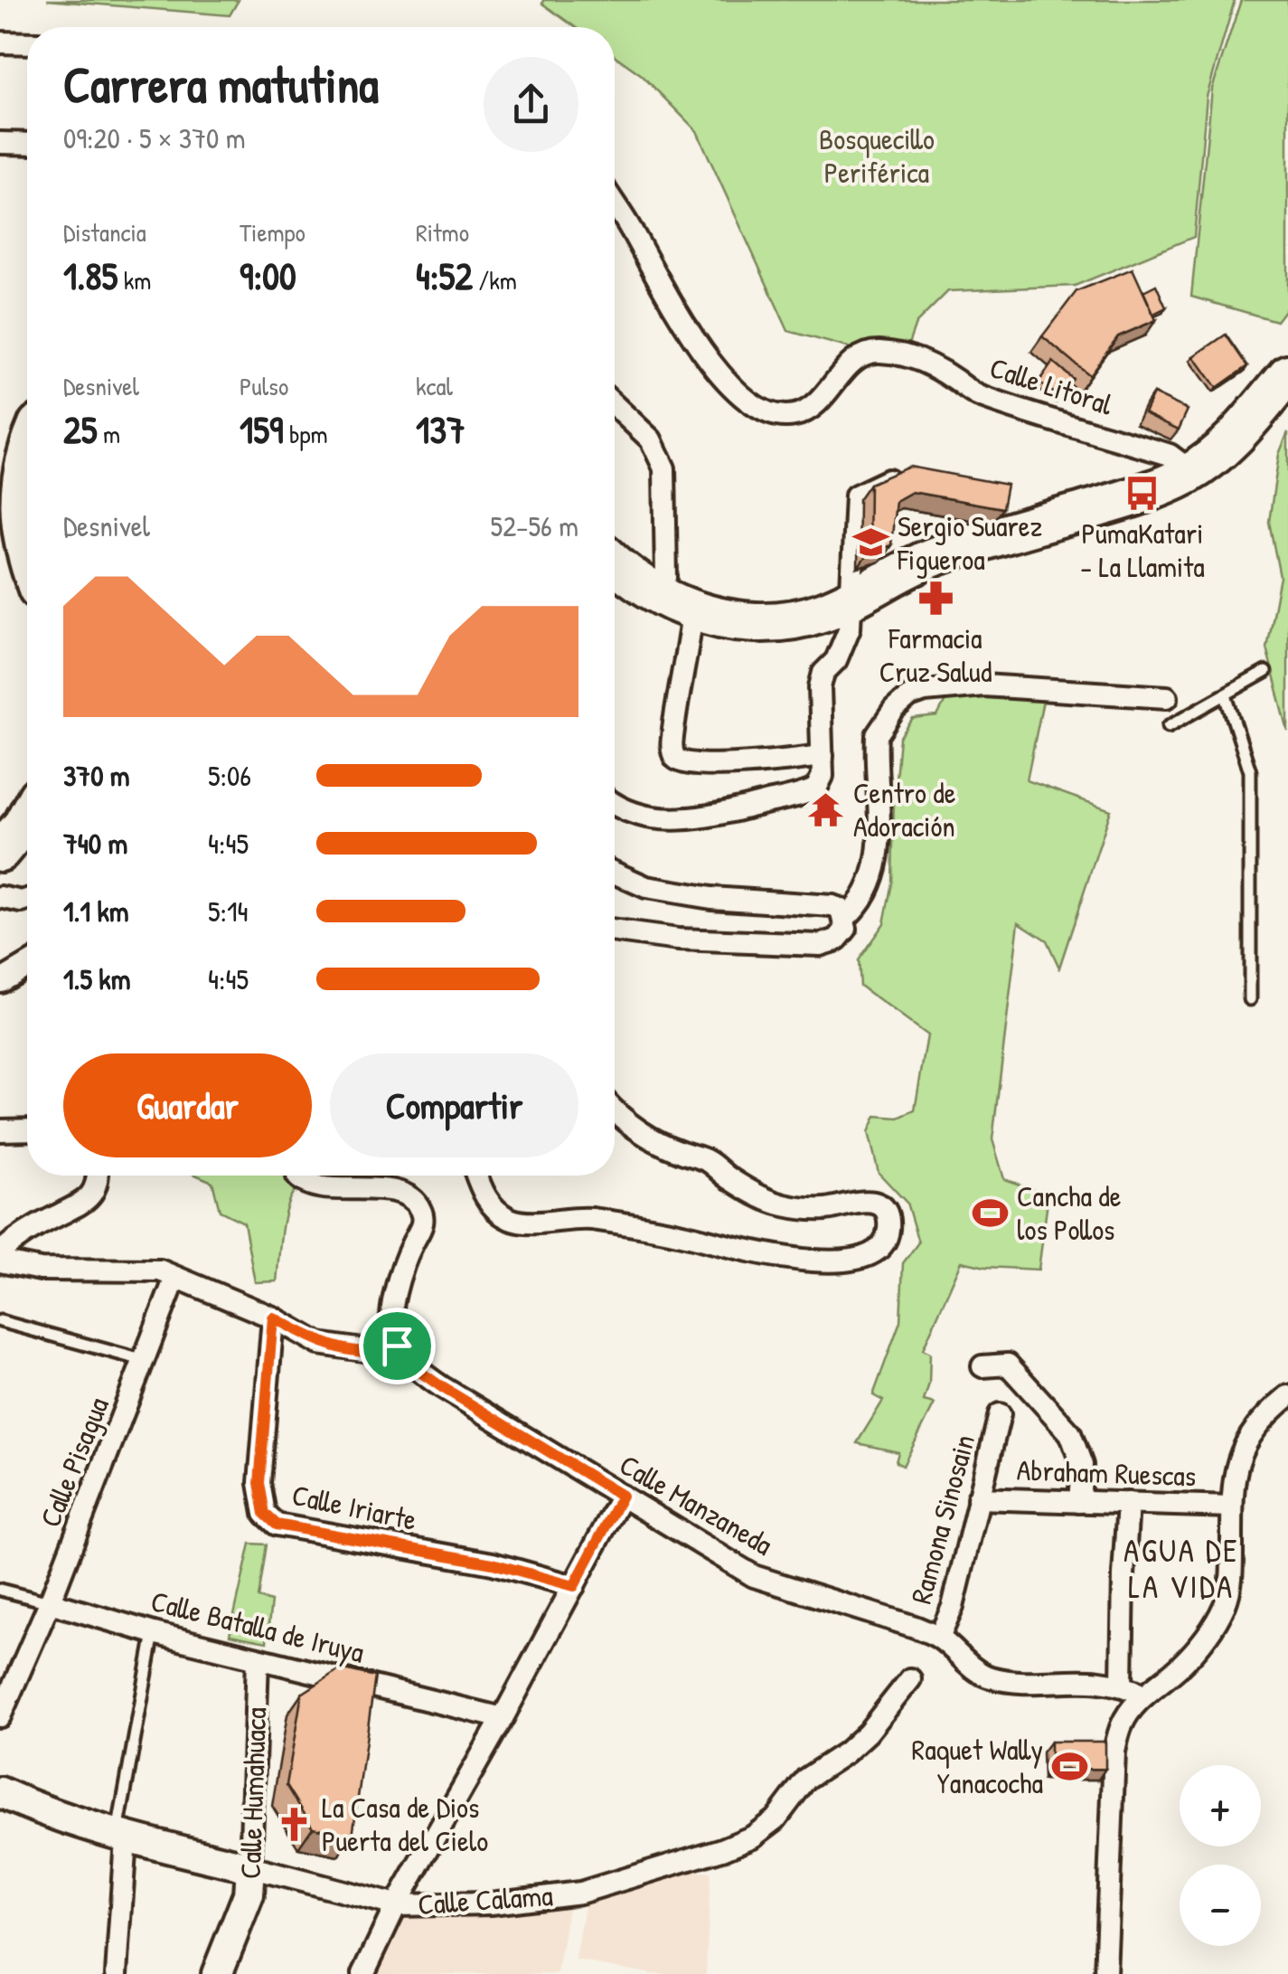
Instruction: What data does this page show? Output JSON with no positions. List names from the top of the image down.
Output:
{
  "streets": {
    "main road": ["Calle Humahuaca", "Calle Calama"],
    "street": [
      "Calle Litoral",
      "Calle Pisagua",
      "Abraham Ruescas",
      "Calle Manzaneda",
      "Calle Iriarte",
      "Ramona Sinosain",
      "Calle Batalla de Iruya"
    ]
  },
  "crossings": [
    ["Calle Pisagua", "Calle Batalla de Iruya"],
    ["Abraham Ruescas", "Ramona Sinosain"],
    ["Calle Manzaneda", "Ramona Sinosain"],
    ["Calle Batalla de Iruya", "Calle Humahuaca"],
    ["Calle Humahuaca", "Calle Calama"]
  ],
  "districts": ["AGUA DE LA VIDA"],
  "parks": ["Bosquecillo Periférica"],
  "places": {
    "bus stop": ["PumaKatari - La Llamita"],
    "school or university": ["Sergio Suarez Figueroa"],
    "pharmacy": ["Farmacia Cruz Salud"],
    "temple": ["Centro de Adoración"],
    "sports": ["Cancha de los Pollos", "Raquet Wally Yanacocha"],
    "church": ["La Casa de Dios Puerta del Cielo"]
  },
  "page": {
    "heading": ["Carrera matutina", "09:20 · 5 × 370 m"],
    "stats": [
      ["Distancia", "1.85 km"],
      ["Tiempo", "9:00"],
      ["Ritmo", "4:52 /km"],
      ["Desnivel", "25 m"],
      ["Pulso", "159 bpm"],
      ["kcal", "137"]
    ],
    "chart": ["Desnivel", "52–56 m"],
    "list": [
      {
        "name": "370 m",
        "note": "5:06"
      },
      {
        "name": "740 m",
        "note": "4:45"
      },
      {
        "name": "1.1 km",
        "note": "5:14"
      },
      {
        "name": "1.5 km",
        "note": "4:45"
      }
    ],
    "buttons": ["Guardar", "Compartir"],
    "map_buttons": ["+", "−"]
  }
}
